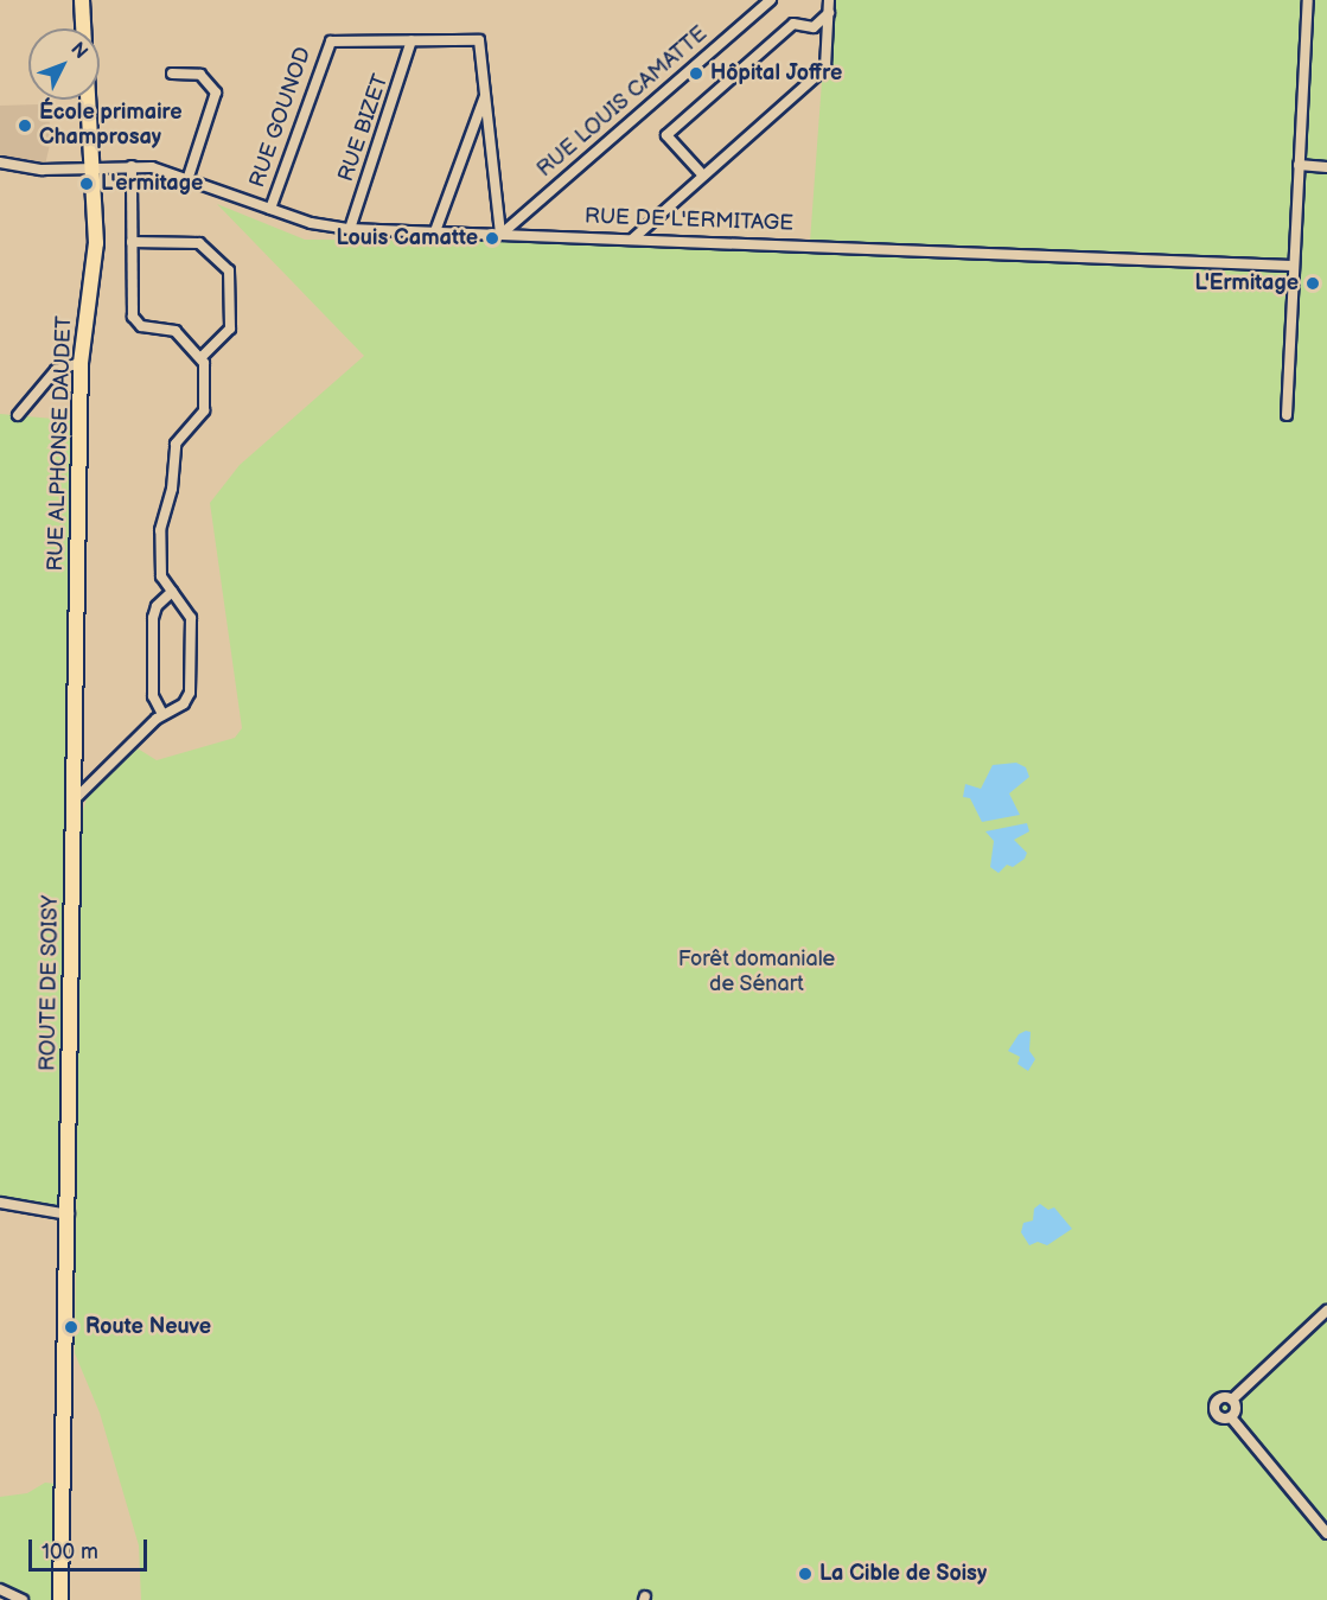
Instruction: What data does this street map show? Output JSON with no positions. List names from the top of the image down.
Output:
{
  "streets": {
    "main road": ["RUE ALPHONSE DAUDET", "ROUTE DE SOISY"],
    "street": [
      "RUE LOUIS CAMATTE",
      "RUE GOUNOD",
      "RUE BIZET",
      "RUE DE L'ERMITAGE"
    ]
  },
  "crossings": [
    ["RUE LOUIS CAMATTE", "RUE DE L'ERMITAGE"],
    ["RUE GOUNOD", "RUE BIZET"],
    ["RUE GOUNOD", "RUE DE L'ERMITAGE"],
    ["RUE BIZET", "RUE DE L'ERMITAGE"],
    ["RUE DE L'ERMITAGE", "RUE ALPHONSE DAUDET"],
    ["RUE ALPHONSE DAUDET", "ROUTE DE SOISY"]
  ],
  "parks": ["Forêt domaniale de Sénart"],
  "places": [
    "Hôpital Joffre",
    "École primaire Champrosay",
    "L'ermitage",
    "Louis Camatte",
    "L'Ermitage",
    "Route Neuve",
    "La Cible de Soisy"
  ],
  "scale_bar": "100 m",
  "north": "top right"
}
